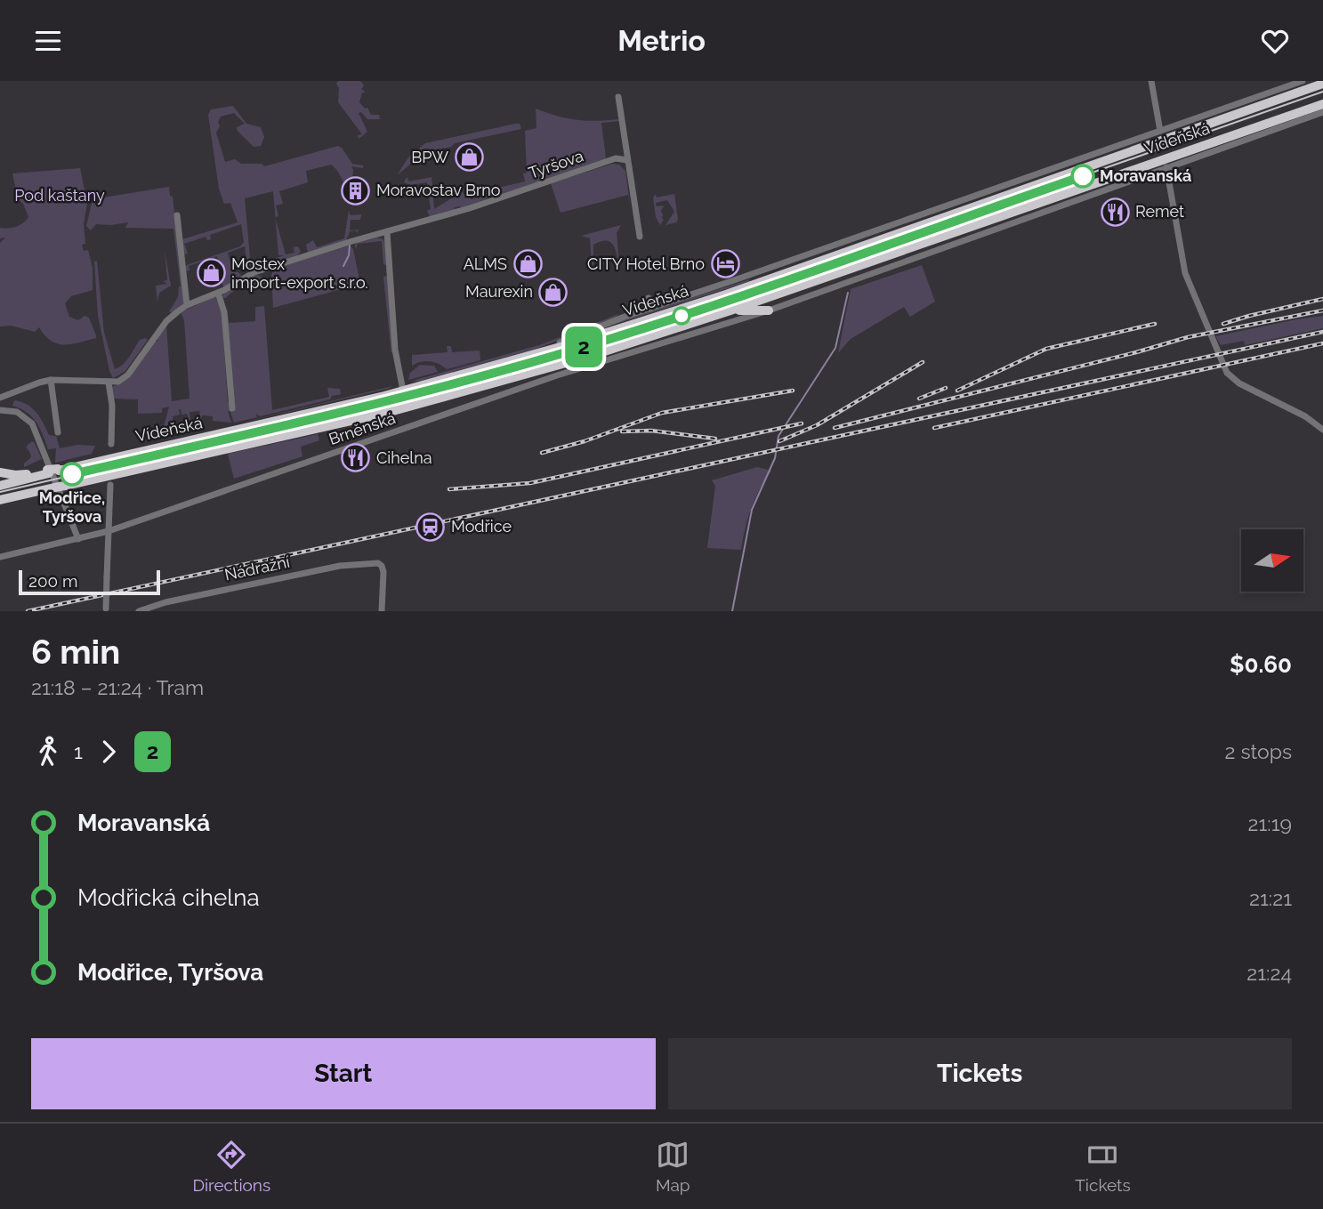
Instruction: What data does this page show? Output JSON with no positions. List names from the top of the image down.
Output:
{
  "streets": {
    "highway": ["Vídeňská"],
    "street": ["Tyršova", "Brněnská", "Nádražní"]
  },
  "crossings": [
    ["Vídeňská", "Brněnská"]
  ],
  "parks": ["Pod kaštany"],
  "places": {
    "shop": [
      "BPW",
      "ALMS",
      "Mostex import-export s.r.o.",
      "Maurexin"
    ],
    "other": ["Moravanská", "Modřice, Tyršova"],
    "building": ["Moravostav Brno"],
    "restaurant": ["Remet", "Cihelna"],
    "hotel": ["CITY Hotel Brno"],
    "station": ["Modřice"]
  },
  "lines": ["tram line 2"],
  "scale_bar": "200 m",
  "north": "right",
  "page": {
    "header": "Metrio",
    "on_map": "2",
    "scale": "200 m",
    "heading": ["6 min", "21:18 – 21:24 · Tram", "$0.60"],
    "legs": ["1", "2", "2 stops"],
    "list": [
      {
        "name": "Moravanská",
        "value": "21:19"
      },
      {
        "name": "Modřická cihelna",
        "value": "21:21"
      },
      {
        "name": "Modřice, Tyršova",
        "value": "21:24"
      }
    ],
    "buttons": ["Start", "Tickets"],
    "tabs": ["Directions", "Map", "Tickets"]
  }
}
